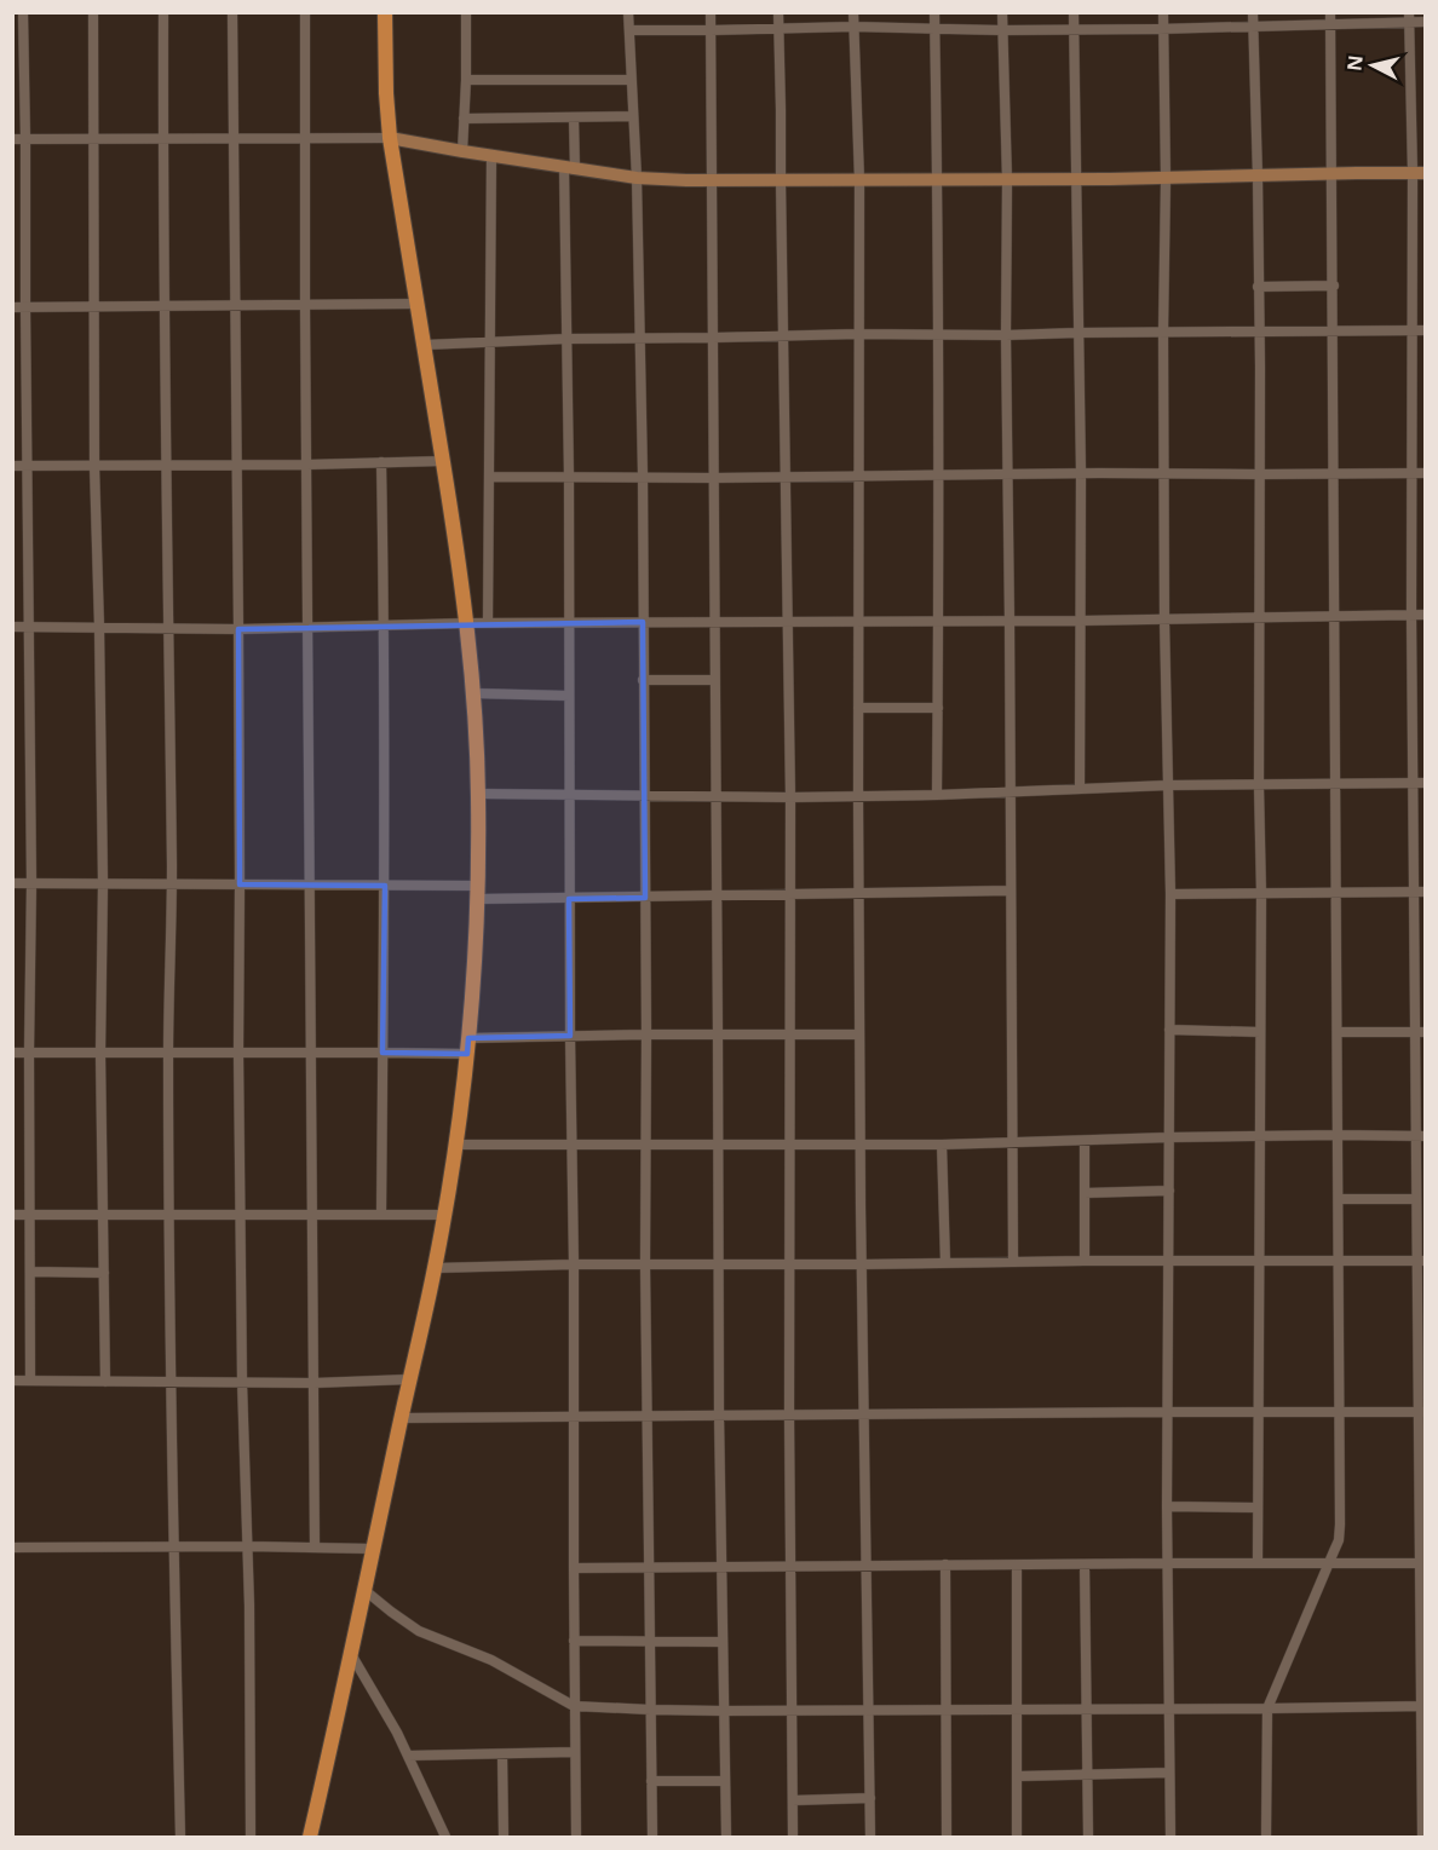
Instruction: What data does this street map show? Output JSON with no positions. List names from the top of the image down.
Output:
{
  "north": "left"
}
